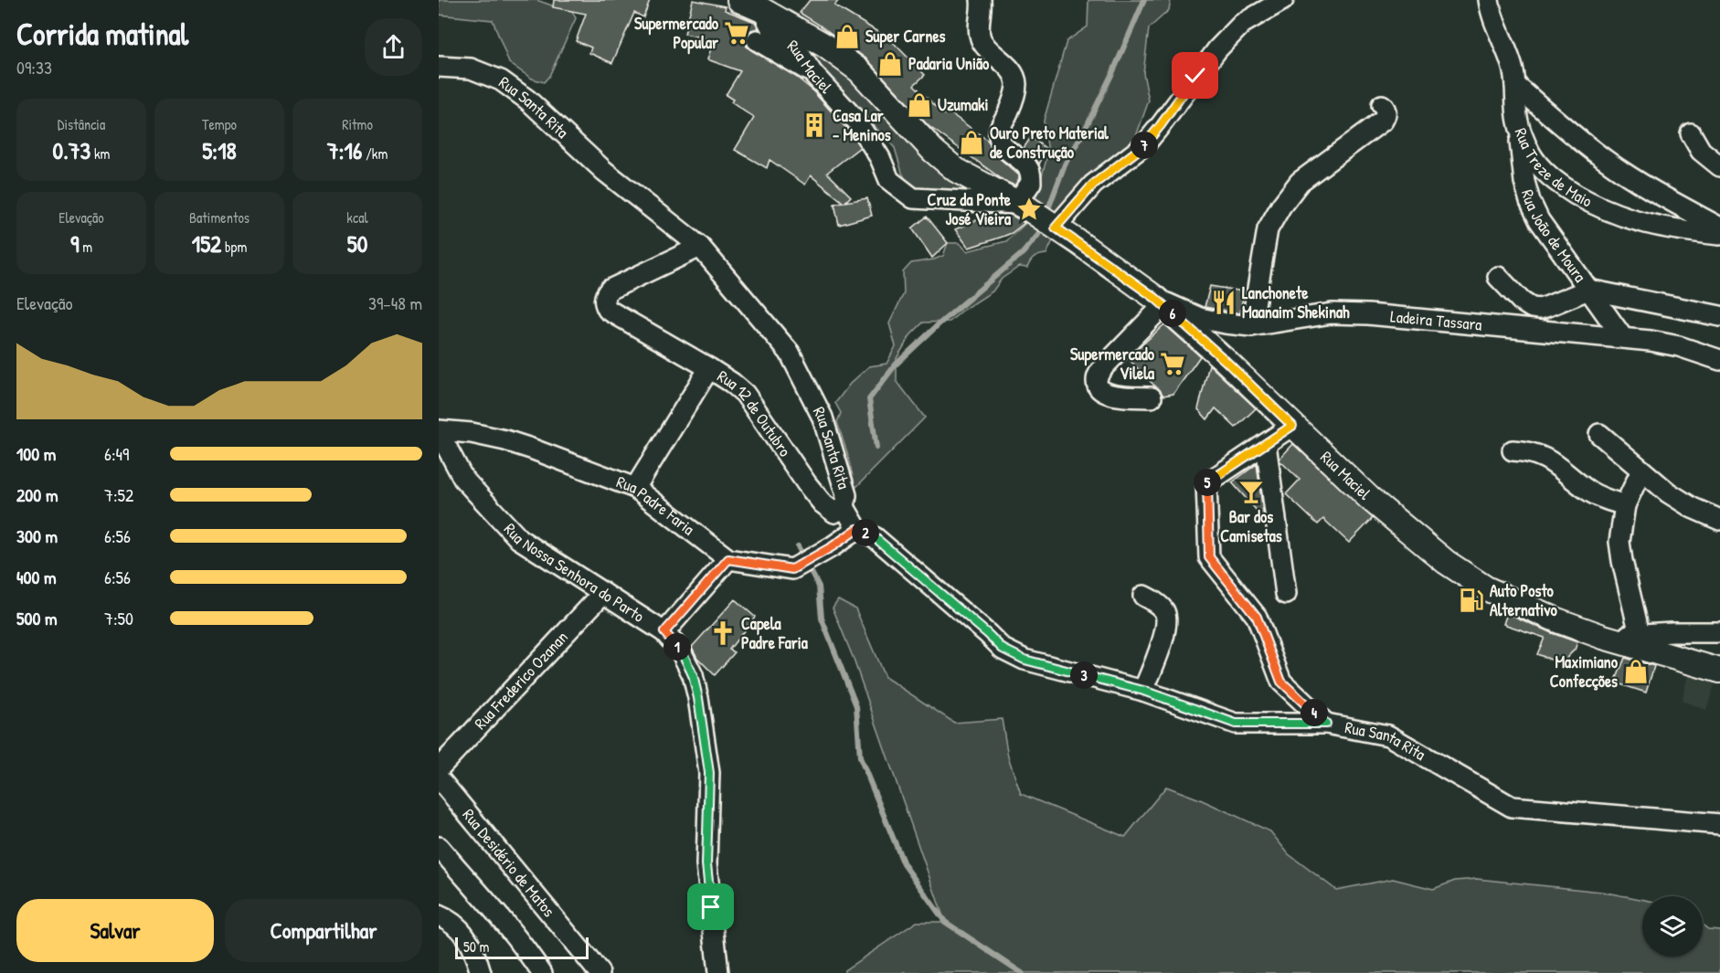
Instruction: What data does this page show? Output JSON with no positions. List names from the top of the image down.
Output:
{
  "streets": {
    "main road": ["Rua Maciel"],
    "street": [
      "Rua Santa Rita",
      "Rua Treze de Maio",
      "Rua João de Moura",
      "Ladeira Tassara",
      "Rua 12 de Outubro",
      "Rua Padre Faria",
      "Rua Nossa Senhora do Parto",
      "Rua Frederico Ozanan",
      "Rua Desidério de Matos"
    ]
  },
  "crossings": [
    ["Rua Maciel", "Ladeira Tassara"],
    ["Rua Santa Rita", "Rua 12 de Outubro"],
    ["Rua Santa Rita", "Rua Padre Faria"],
    ["Rua Treze de Maio", "Rua João de Moura"],
    ["Rua João de Moura", "Ladeira Tassara"],
    ["Rua 12 de Outubro", "Rua Padre Faria"],
    ["Rua Padre Faria", "Rua Nossa Senhora do Parto"],
    ["Rua Nossa Senhora do Parto", "Rua Frederico Ozanan"]
  ],
  "places": {
    "supermarket": ["Supermercado Popular", "Supermercado Vilela"],
    "shop": [
      "Super Carnes",
      "Padaria União",
      "Uzumaki",
      "Ouro Preto Material de Construção",
      "Maximiano Confecções"
    ],
    "building": ["Casa Lar - Meninos"],
    "place": ["Cruz da Ponte José Vieira"],
    "restaurant": ["Lanchonete Maanaim Shekinah"],
    "bar": ["Bar dos Camisetas"],
    "fuel station": ["Auto Posto Alternativo"],
    "church": ["Capela Padre Faria"]
  },
  "scale_bar": "50 m",
  "page": {
    "heading": ["Corrida matinal", "09:33"],
    "stats": [
      ["Distância", "0.73 km"],
      ["Tempo", "5:18"],
      ["Ritmo", "7:16 /km"],
      ["Elevação", "9 m"],
      ["Batimentos", "152 bpm"],
      ["kcal", "50"]
    ],
    "pins": [
      "7",
      "6",
      "5",
      "2",
      "1",
      "3",
      "4"
    ],
    "chart": ["Elevação", "39–48 m"],
    "list": [
      {
        "name": "100 m",
        "note": "6:49"
      },
      {
        "name": "200 m",
        "note": "7:52"
      },
      {
        "name": "300 m",
        "note": "6:56"
      },
      {
        "name": "400 m",
        "note": "6:56"
      },
      {
        "name": "500 m",
        "note": "7:50"
      }
    ],
    "buttons": ["Salvar", "Compartilhar"],
    "scale": "50 m"
  }
}
